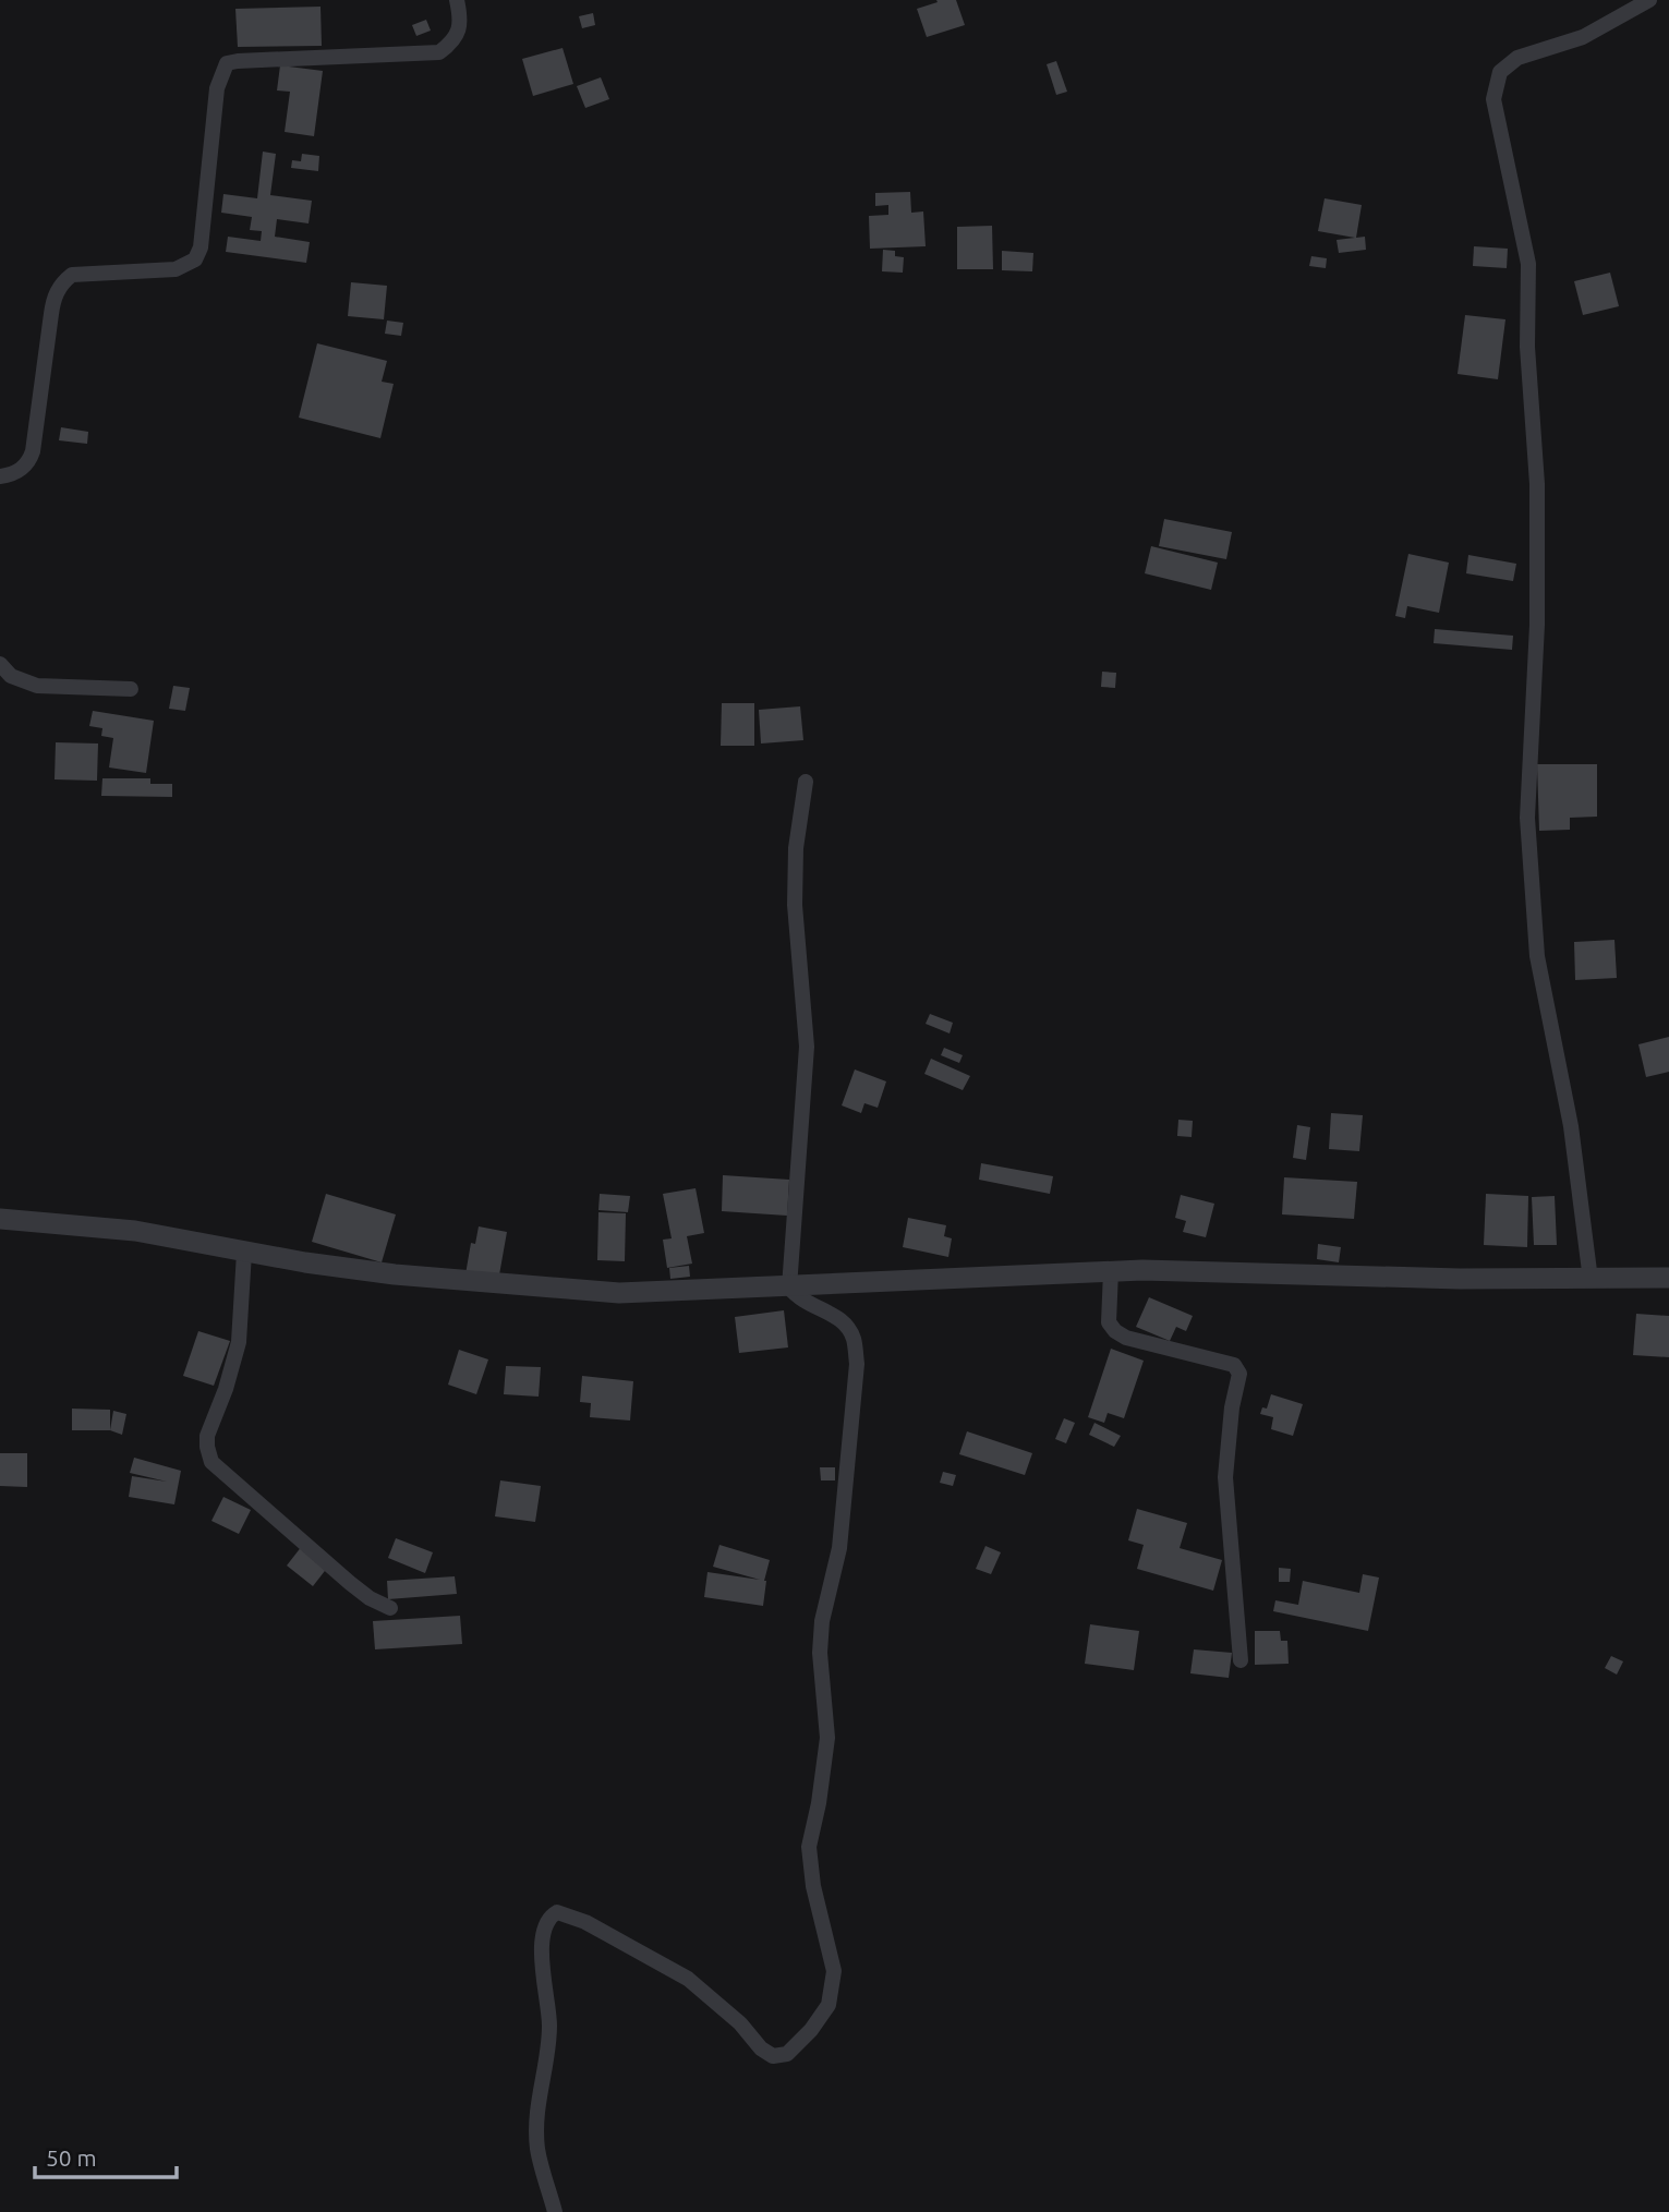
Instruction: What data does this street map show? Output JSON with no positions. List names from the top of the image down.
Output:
{
  "scale_bar": "50 m"
}
